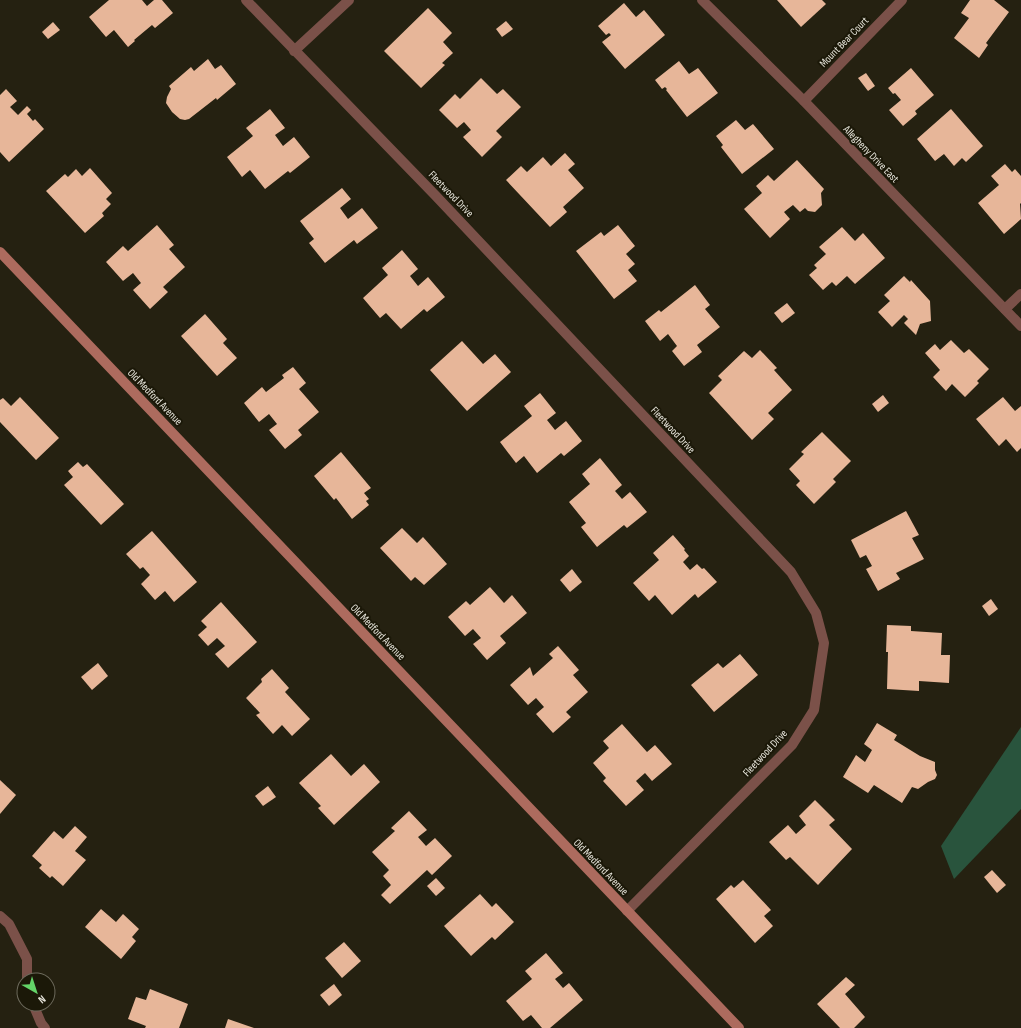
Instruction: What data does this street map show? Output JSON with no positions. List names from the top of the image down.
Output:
{
  "streets": {
    "street": [
      "Mount Bear Court",
      "Allegheny Drive East",
      "Fleetwood Drive",
      "Old Medford Avenue"
    ]
  },
  "crossings": [
    ["Mount Bear Court", "Allegheny Drive East"],
    ["Fleetwood Drive", "Old Medford Avenue"]
  ],
  "north": "bottom right"
}
